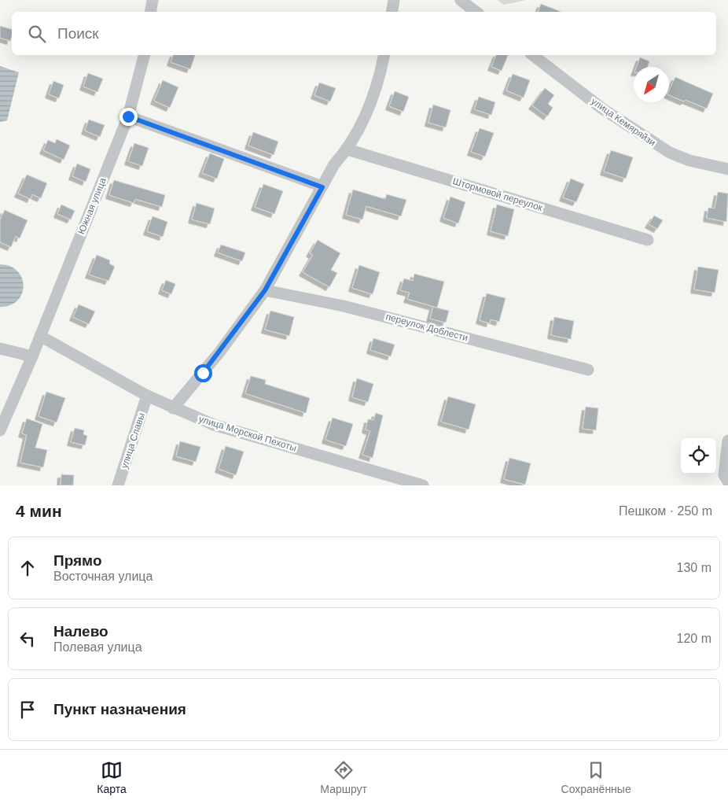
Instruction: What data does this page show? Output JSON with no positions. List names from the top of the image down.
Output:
{
  "streets": {
    "street": [
      "улица Кемяряйзи",
      "Штормовой переулок",
      "Южная улица",
      "переулок Доблести",
      "улица Морской Пехоты",
      "улица Славы"
    ]
  },
  "crossings": [
    ["Южная улица", "улица Морской Пехоты"],
    ["улица Морской Пехоты", "улица Славы"]
  ],
  "north": "bottom left",
  "page": {
    "search": "Поиск",
    "heading": ["4 мин", "Пешком · 250 m"],
    "list": [
      ["Прямо", "Восточная улица", "130 m"],
      ["Налево", "Полевая улица", "120 m"],
      "Пункт назначения"
    ],
    "nav": ["Карта", "Маршрут", "Сохранённые"]
  }
}
